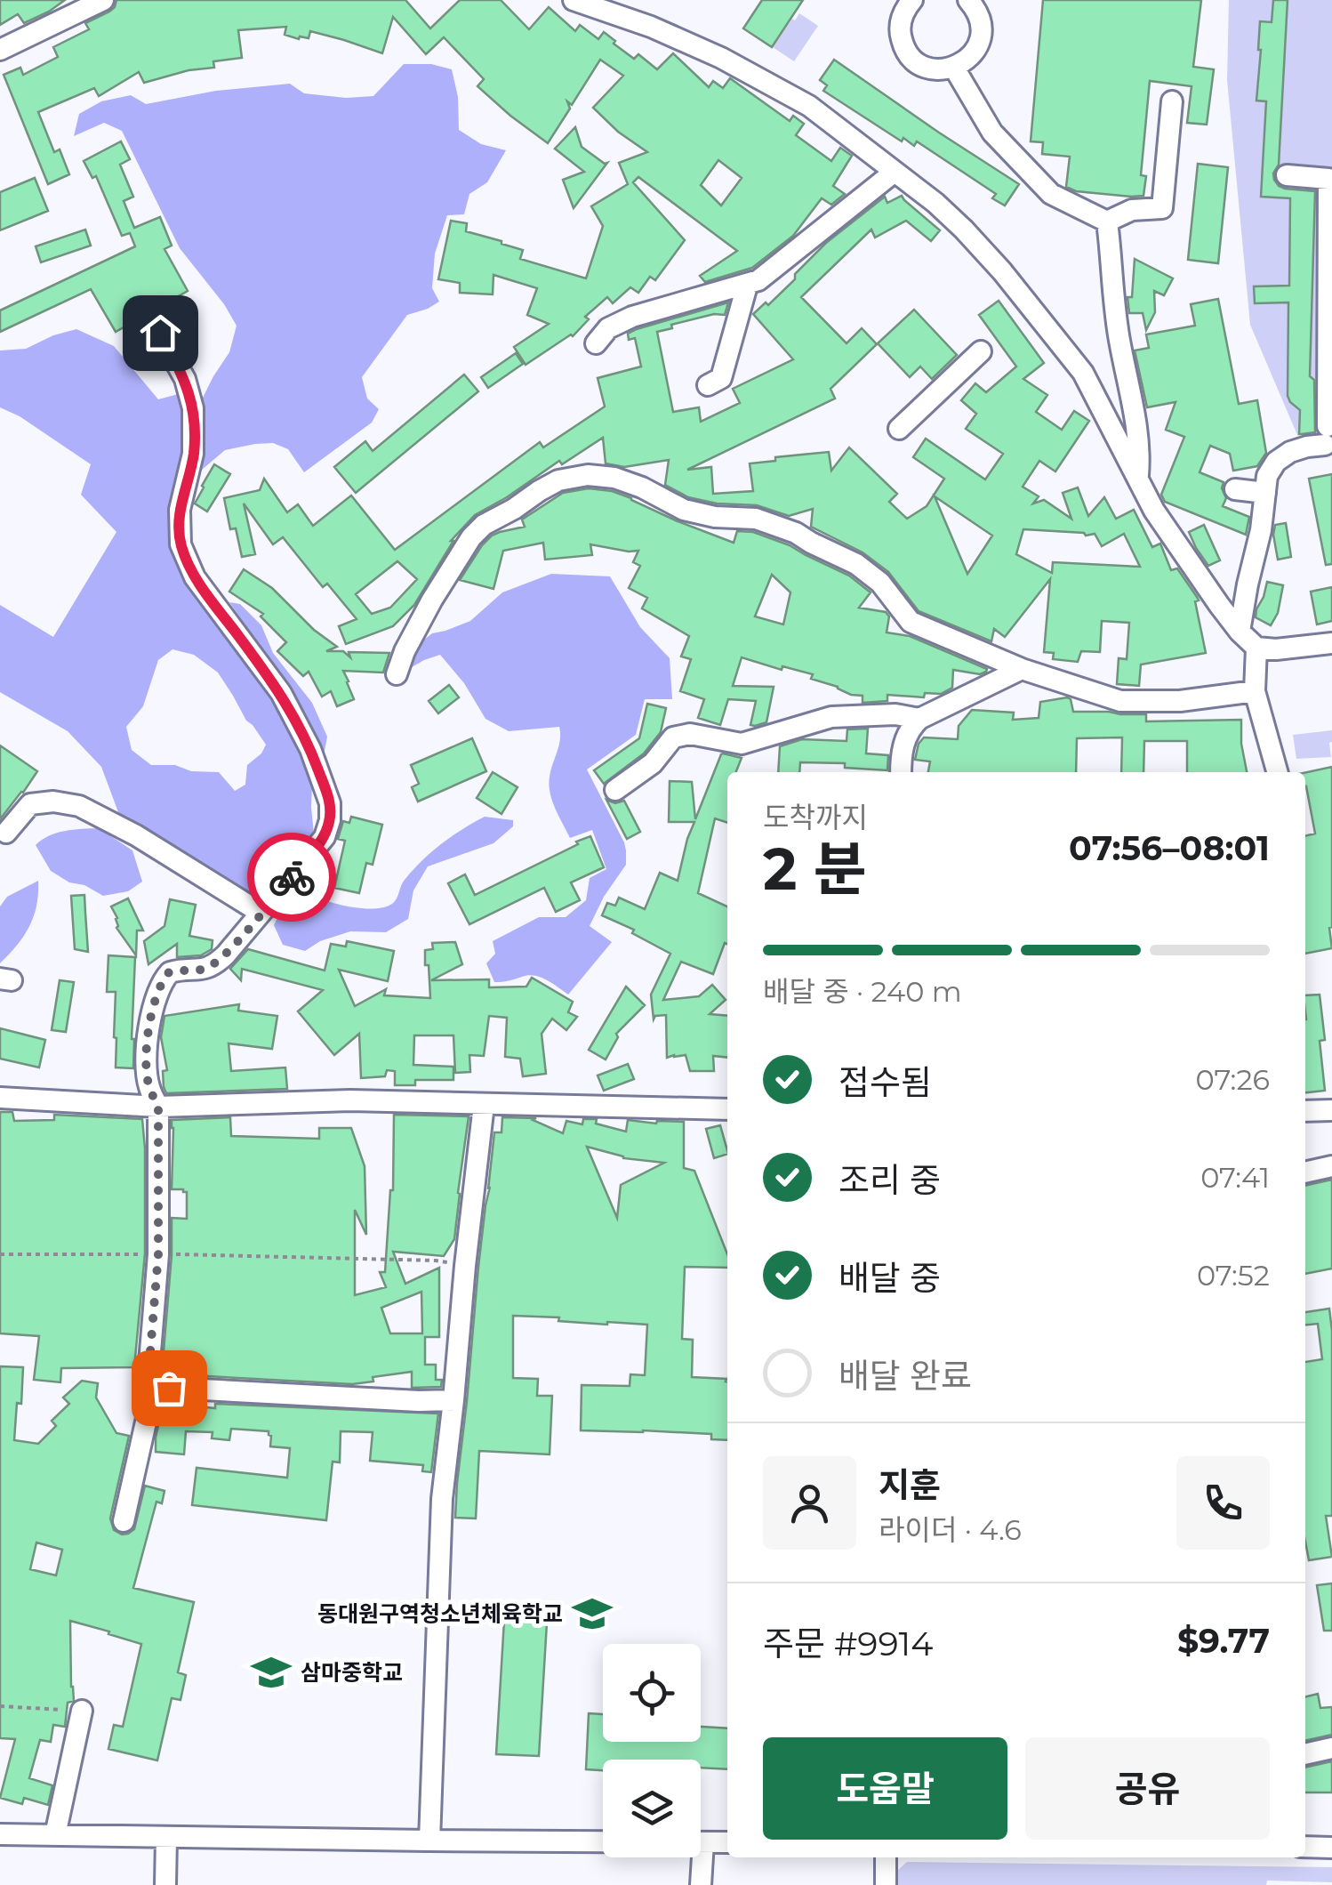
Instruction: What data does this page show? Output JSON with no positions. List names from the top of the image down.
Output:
{
  "places": {
    "school or university": ["동대원구역청소년체육학교", "삼마중학교"]
  },
  "page": {
    "heading": ["2 분", "도착까지", "07:56–08:01"],
    "panel": [
      "지훈",
      "라이더 · 4.6",
      "주문 #9914",
      "$9.77"
    ],
    "bar": "배달 중 · 240 m",
    "list": [
      ["접수됨", "07:26"],
      ["조리 중", "07:41"],
      ["배달 중", "07:52"],
      "배달 완료"
    ],
    "buttons": ["도움말", "공유"]
  }
}
